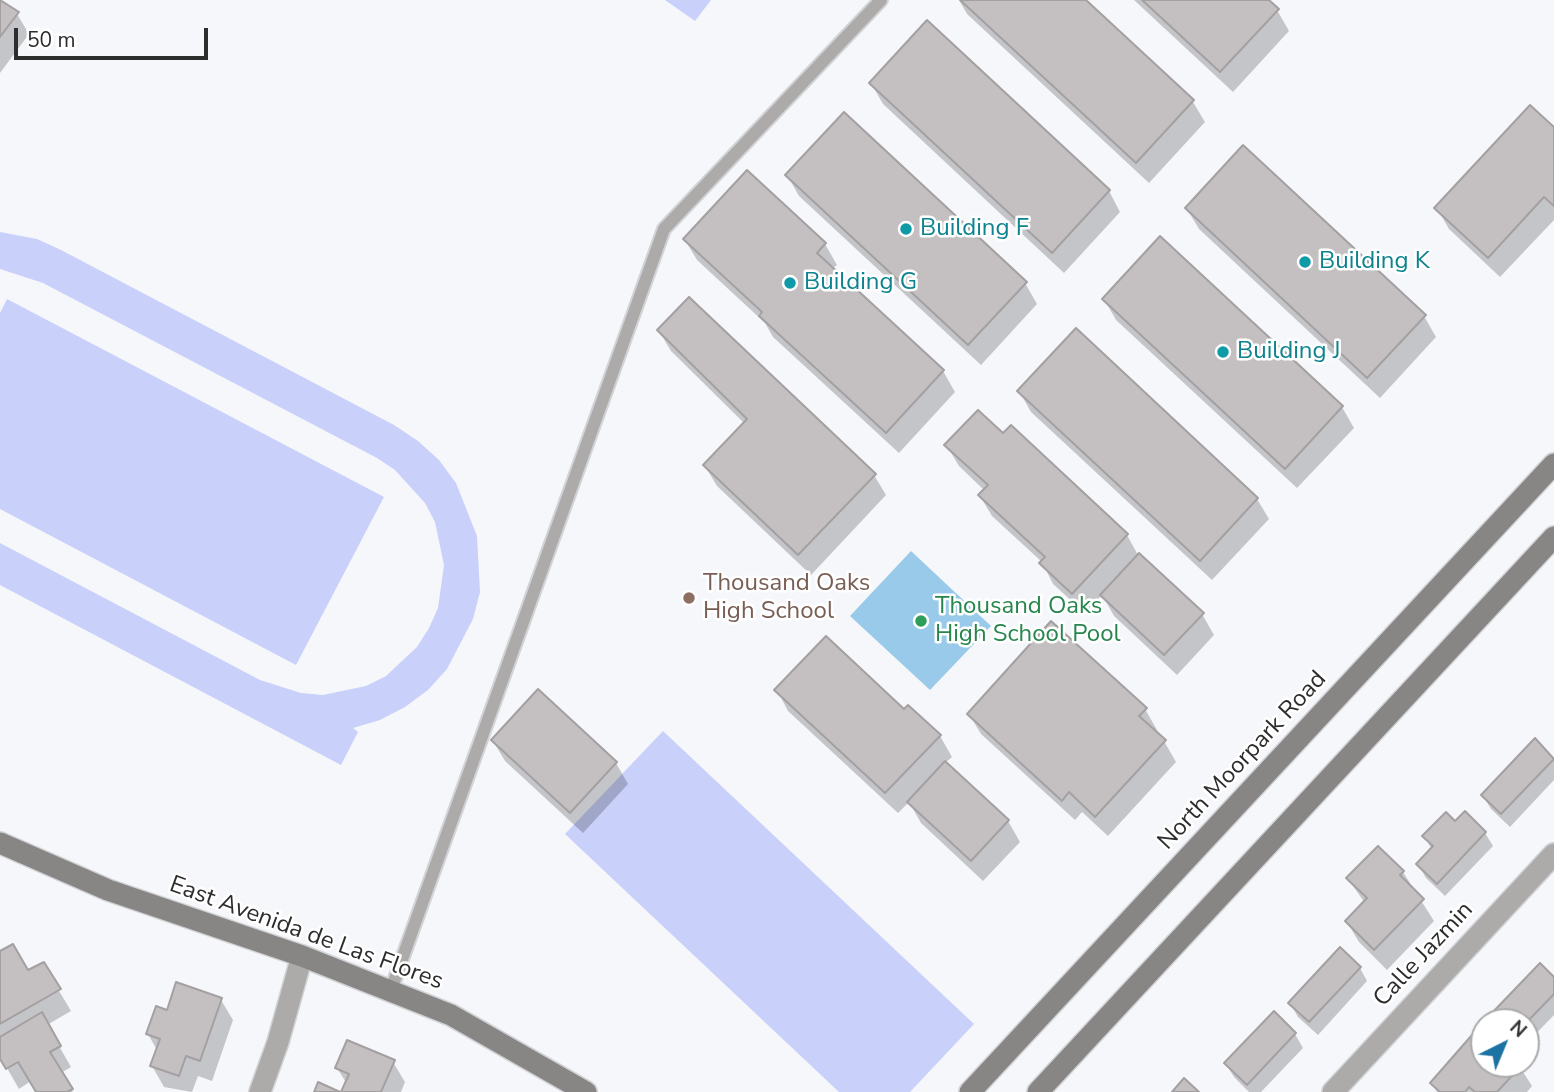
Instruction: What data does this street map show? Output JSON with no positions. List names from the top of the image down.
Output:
{
  "streets": {
    "main road": ["North Moorpark Road", "East Avenida de Las Flores"],
    "street": ["Calle Jazmin"]
  },
  "places": [
    "Building F",
    "Building K",
    "Building G",
    "Building J",
    "Thousand Oaks High School",
    "Thousand Oaks High School Pool"
  ],
  "scale_bar": "50 m",
  "north": "top right"
}
